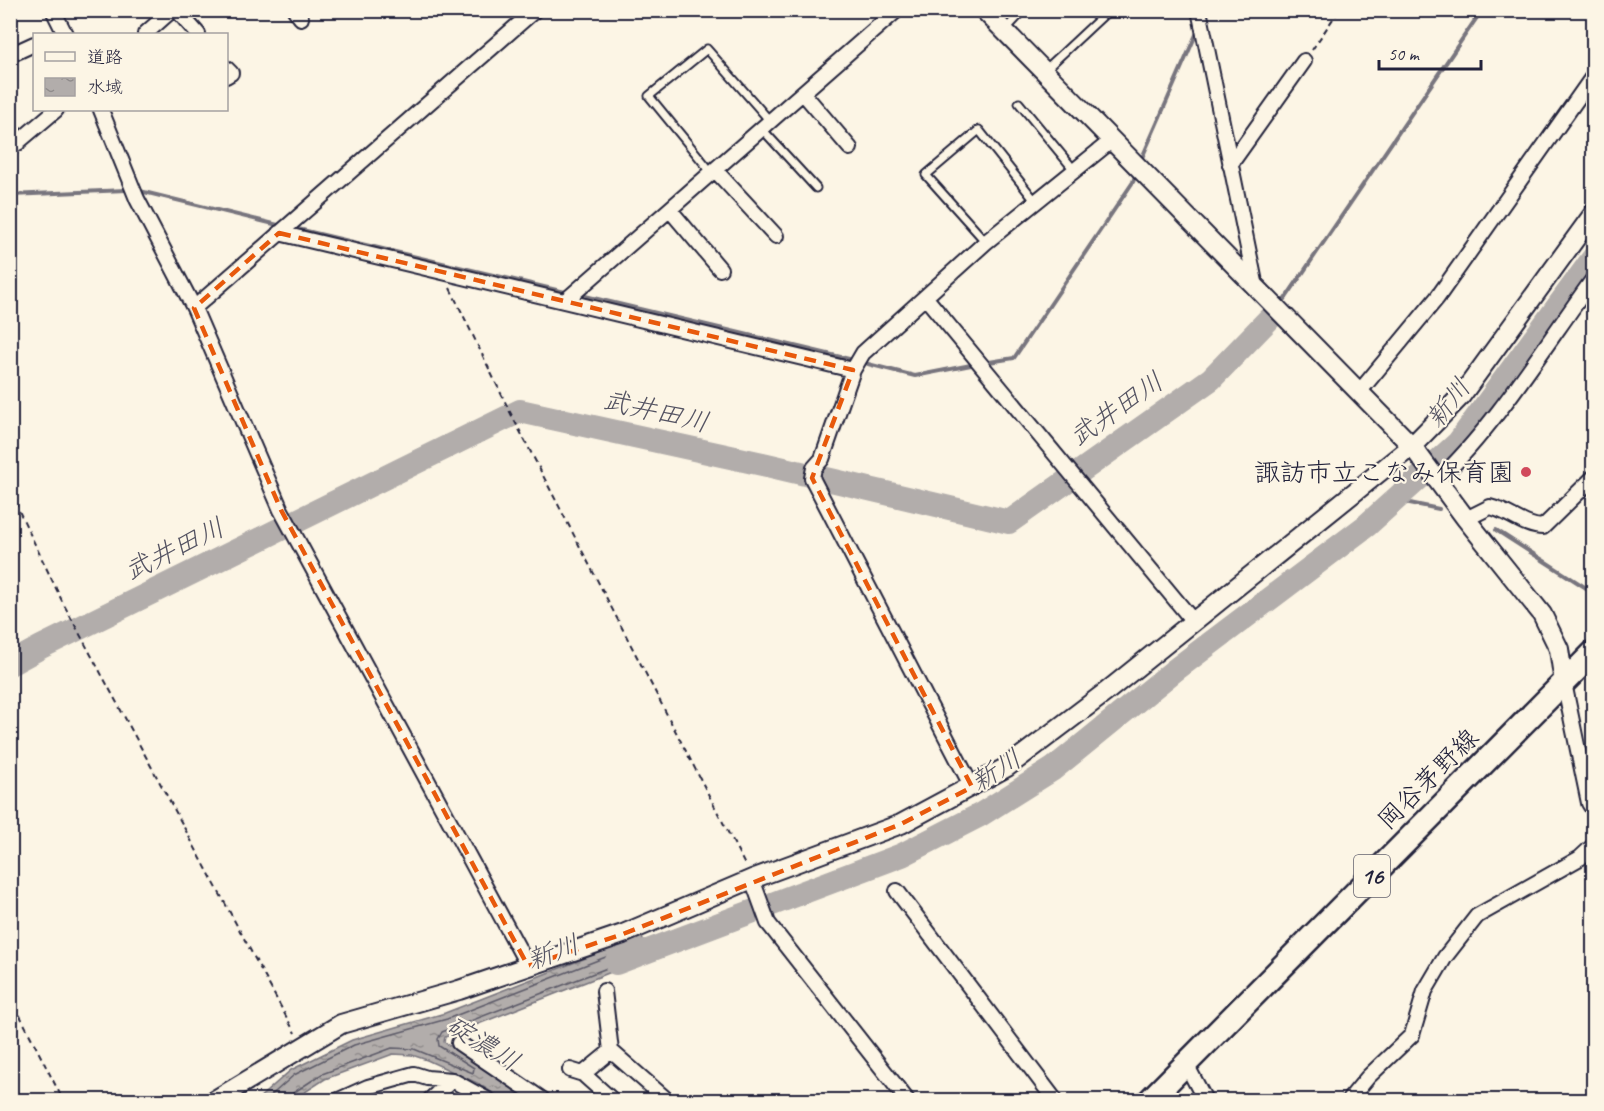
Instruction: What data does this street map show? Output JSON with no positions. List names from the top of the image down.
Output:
{
  "streets": {
    "main road": ["岡谷茅野線", "16"]
  },
  "water": ["新川", "武井田川", "碇濃川"],
  "places": ["諏訪市立こなみ保育園"],
  "legend": ["道路", "水域"],
  "scale_bar": "50 m"
}
